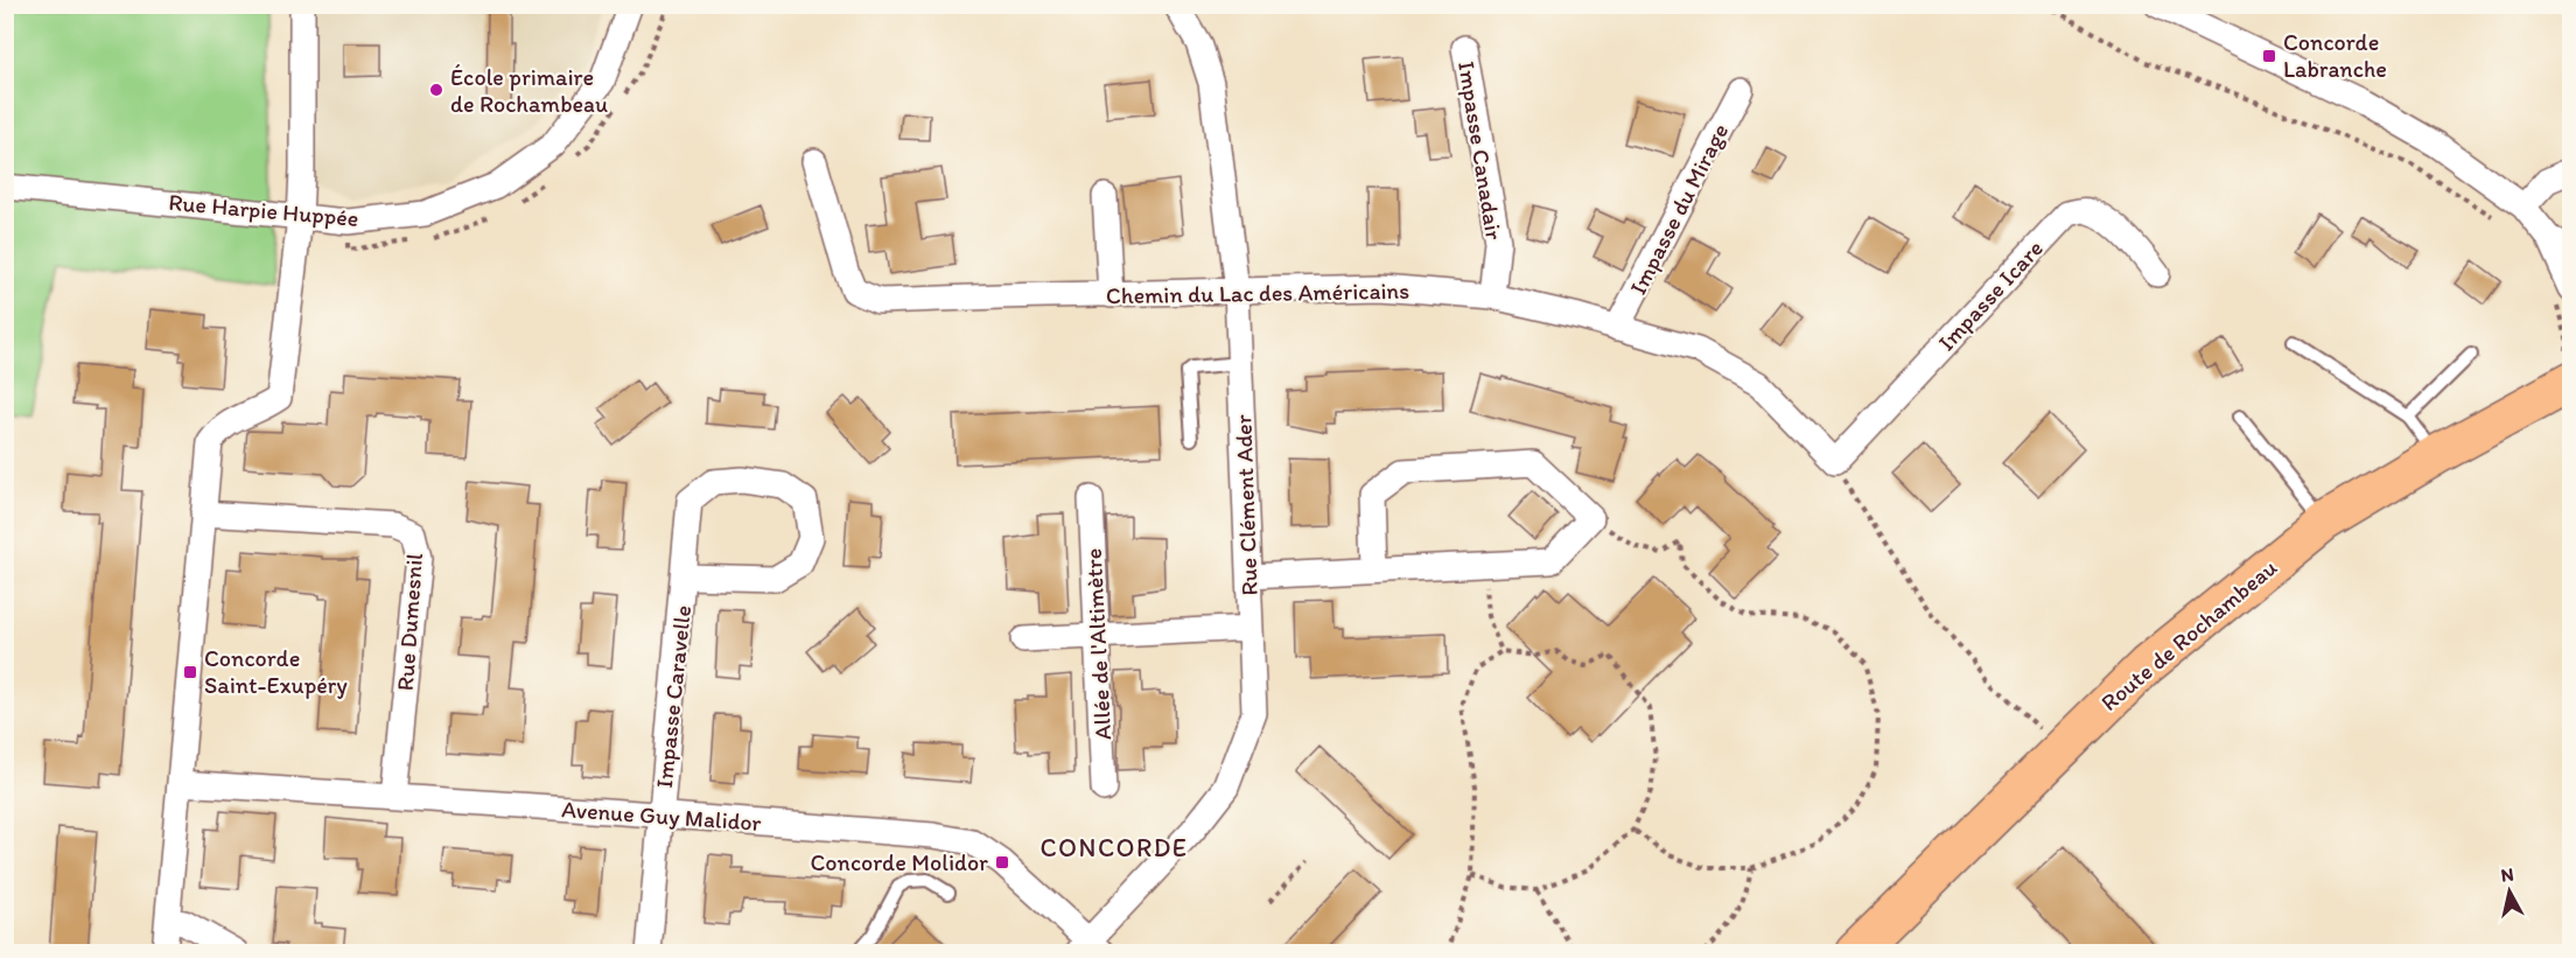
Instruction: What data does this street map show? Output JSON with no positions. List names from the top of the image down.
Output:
{
  "streets": {
    "main road": ["Route de Rochambeau"],
    "street": [
      "Impasse Canadair",
      "Impasse du Mirage",
      "Rue Harpie Huppée",
      "Chemin du Lac des Américains",
      "Impasse Icare",
      "Rue Clément Ader",
      "Rue Dumesnil",
      "Allée de l'Altimètre",
      "Impasse Caravelle",
      "Avenue Guy Malidor"
    ]
  },
  "crossings": [
    ["Impasse Canadair", "Chemin du Lac des Américains"],
    ["Impasse du Mirage", "Chemin du Lac des Américains"],
    ["Chemin du Lac des Américains", "Impasse Icare"],
    ["Chemin du Lac des Américains", "Rue Clément Ader"],
    ["Rue Clément Ader", "Avenue Guy Malidor"],
    ["Rue Dumesnil", "Avenue Guy Malidor"],
    ["Impasse Caravelle", "Avenue Guy Malidor"]
  ],
  "districts": ["CONCORDE"],
  "places": {
    "transit": ["Concorde Labranche", "Concorde Saint-Exupéry", "Concorde Molidor"],
    "other": ["École primaire de Rochambeau"]
  },
  "north": "top"
}
